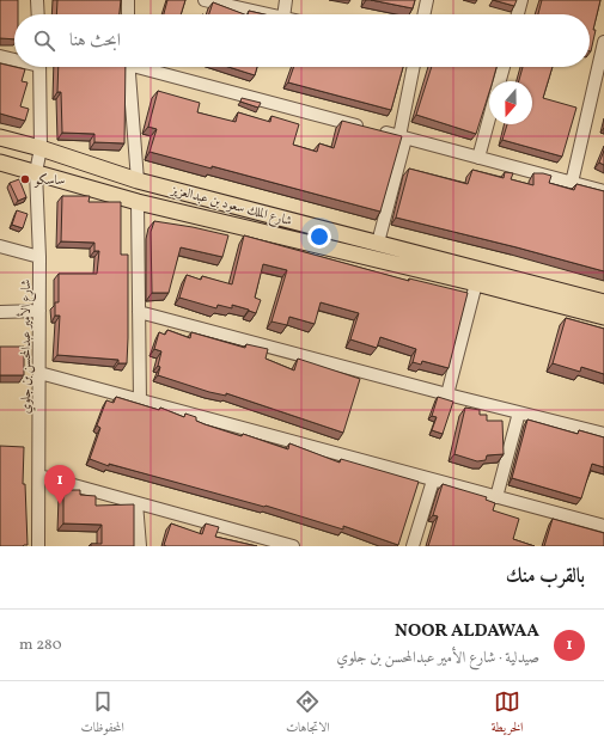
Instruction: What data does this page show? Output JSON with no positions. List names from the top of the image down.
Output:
{
  "streets": {
    "main road": ["شارع الملك سعود بن عبدالعزيز"],
    "street": ["شارع الأمير عبدالمحسن بن جلوي"]
  },
  "crossings": [
    ["شارع الملك سعود بن عبدالعزيز", "شارع الأمير عبدالمحسن بن جلوي"]
  ],
  "places": ["ساسكو"],
  "north": "bottom",
  "page": {
    "search": "ابحث هنا",
    "pins": "1",
    "heading": "بالقرب منك",
    "list": [
      {
        "mark": "1",
        "name": "NOOR ALDAWAA",
        "note": "صيدلية · شارع الأمير عبدالمحسن بن جلوي",
        "value": "280 m"
      }
    ],
    "nav": ["الخريطة", "الاتجاهات", "المحفوظات"]
  }
}
